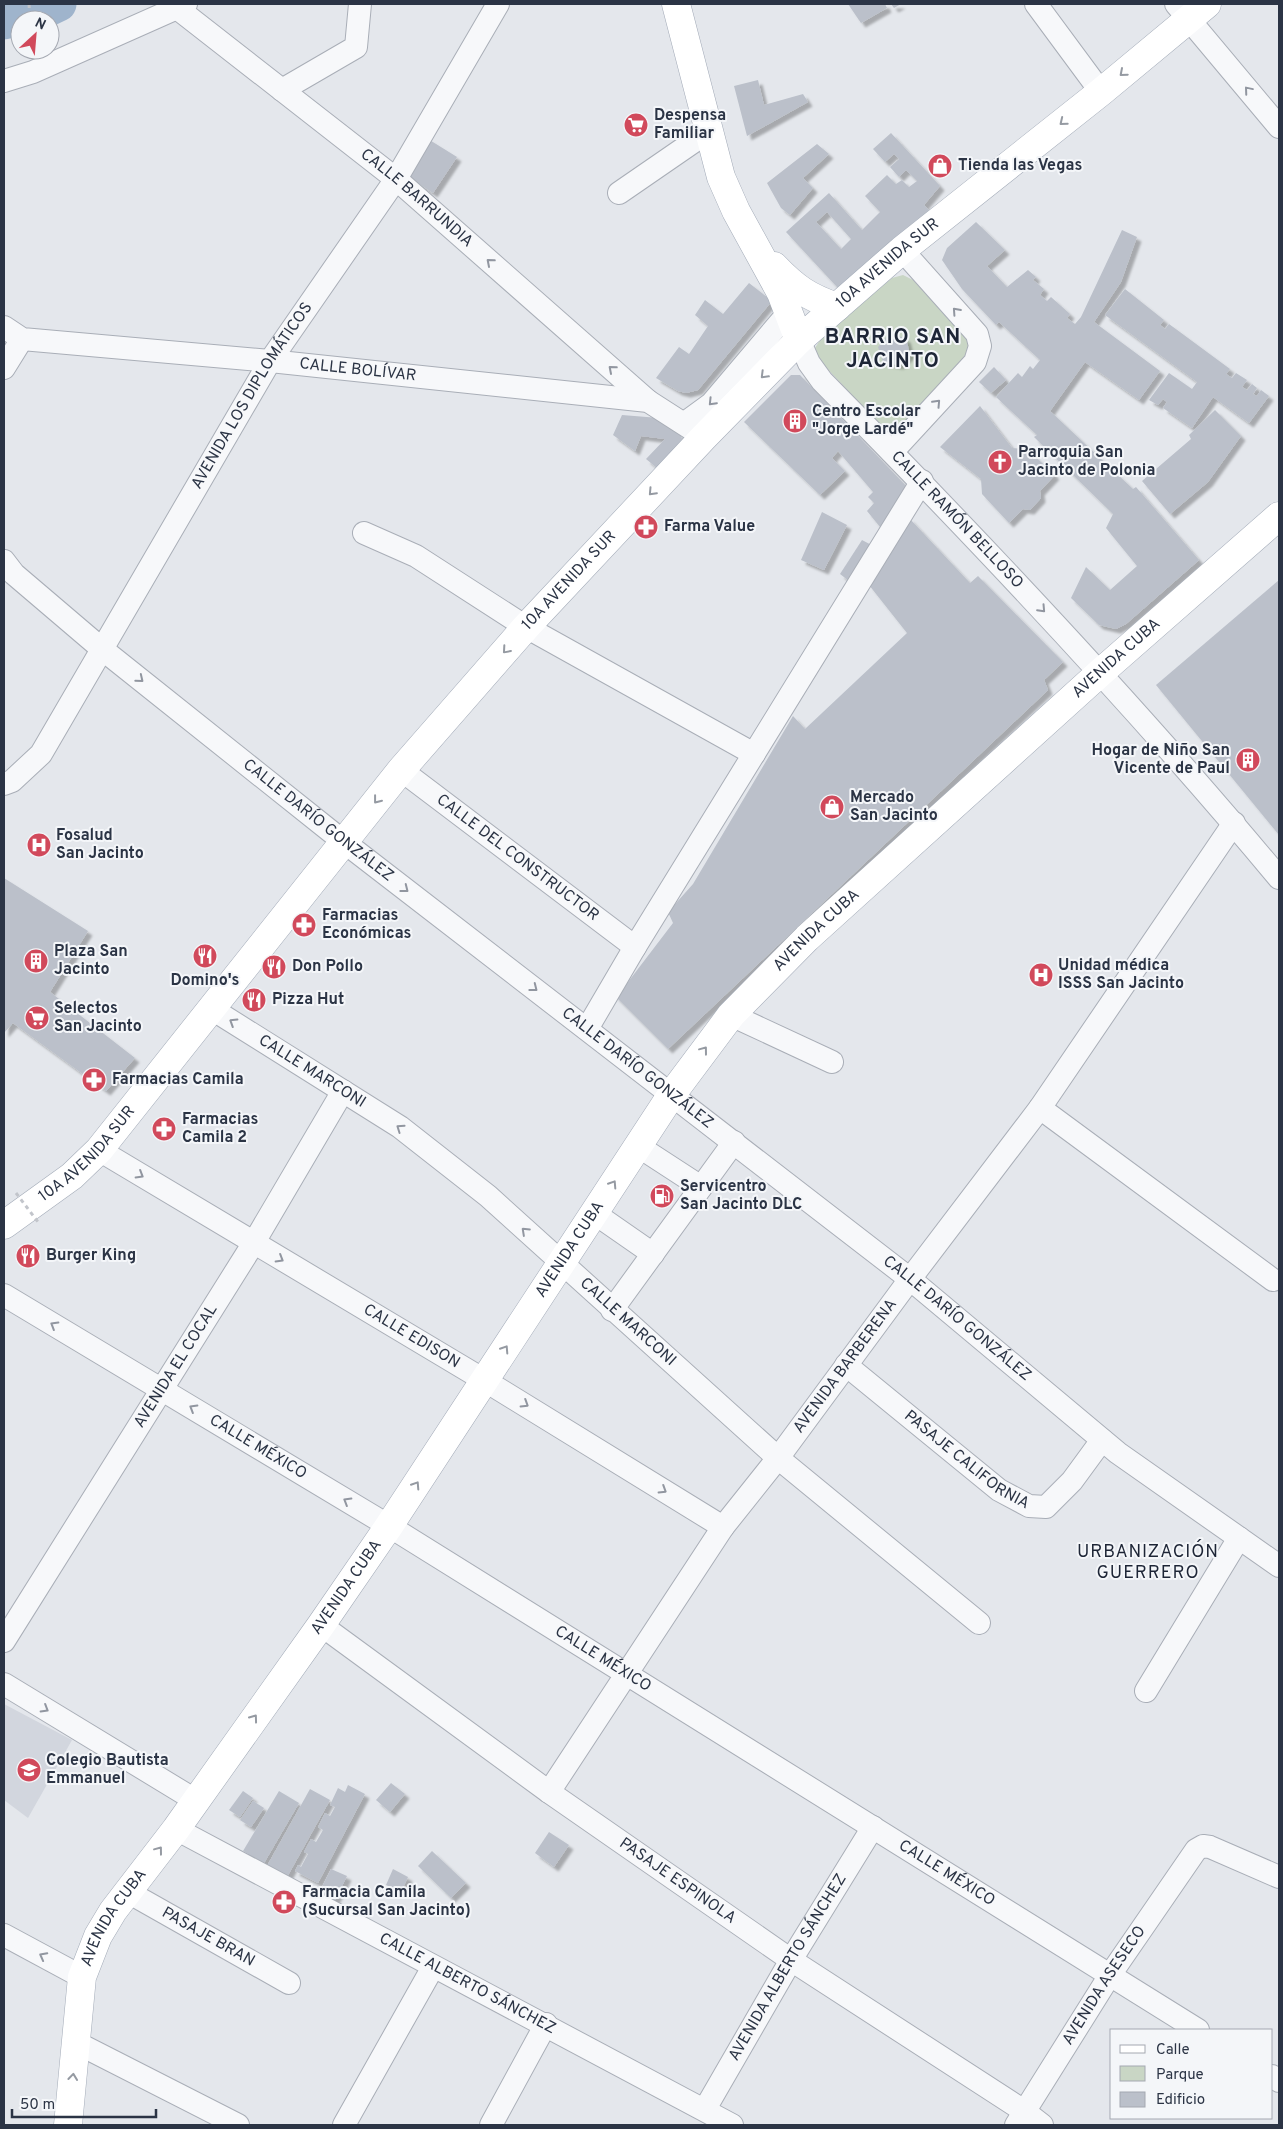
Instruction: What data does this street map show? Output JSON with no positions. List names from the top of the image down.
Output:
{
  "streets": {
    "main road": ["10A AVENIDA SUR", "CALLE RAMÓN BELLOSO", "AVENIDA CUBA"],
    "street": [
      "CALLE BARRUNDIA",
      "CALLE BOLÍVAR",
      "AVENIDA LOS DIPLOMÁTICOS",
      "CALLE DARÍO GONZÁLEZ",
      "CALLE DEL CONSTRUCTOR",
      "CALLE MARCONI",
      "CALLE EDISON",
      "AVENIDA EL COCAL",
      "AVENIDA BARBERENA",
      "CALLE MÉXICO",
      "PASAJE CALIFORNIA",
      "PASAJE ESPINOLA",
      "PASAJE BRAN",
      "AVENIDA ALBERTO SÁNCHEZ",
      "CALLE ALBERTO SÁNCHEZ",
      "AVENIDA ASESECO"
    ]
  },
  "crossings": [
    ["CALLE BARRUNDIA", "CALLE BOLÍVAR"],
    ["CALLE BARRUNDIA", "AVENIDA LOS DIPLOMÁTICOS"],
    ["10A AVENIDA SUR", "CALLE BOLÍVAR"],
    ["10A AVENIDA SUR", "CALLE RAMÓN BELLOSO"],
    ["10A AVENIDA SUR", "CALLE DARÍO GONZÁLEZ"],
    ["10A AVENIDA SUR", "CALLE DEL CONSTRUCTOR"],
    ["10A AVENIDA SUR", "CALLE MARCONI"],
    ["10A AVENIDA SUR", "CALLE EDISON"],
    ["CALLE BOLÍVAR", "AVENIDA LOS DIPLOMÁTICOS"],
    ["AVENIDA LOS DIPLOMÁTICOS", "CALLE DARÍO GONZÁLEZ"],
    ["CALLE RAMÓN BELLOSO", "AVENIDA CUBA"],
    ["CALLE RAMÓN BELLOSO", "AVENIDA BARBERENA"],
    ["AVENIDA CUBA", "CALLE DARÍO GONZÁLEZ"],
    ["AVENIDA CUBA", "CALLE MARCONI"],
    ["AVENIDA CUBA", "CALLE EDISON"],
    ["AVENIDA CUBA", "CALLE MÉXICO"],
    ["AVENIDA CUBA", "PASAJE ESPINOLA"],
    ["AVENIDA CUBA", "PASAJE BRAN"],
    ["AVENIDA CUBA", "CALLE ALBERTO SÁNCHEZ"],
    ["CALLE DARÍO GONZÁLEZ", "AVENIDA BARBERENA"],
    ["CALLE DARÍO GONZÁLEZ", "PASAJE CALIFORNIA"],
    ["CALLE MARCONI", "AVENIDA EL COCAL"],
    ["CALLE MARCONI", "AVENIDA BARBERENA"],
    ["CALLE EDISON", "AVENIDA EL COCAL"],
    ["CALLE EDISON", "AVENIDA BARBERENA"],
    ["AVENIDA EL COCAL", "CALLE MÉXICO"],
    ["AVENIDA BARBERENA", "CALLE MÉXICO"],
    ["AVENIDA BARBERENA", "PASAJE CALIFORNIA"],
    ["AVENIDA BARBERENA", "PASAJE ESPINOLA"],
    ["CALLE MÉXICO", "AVENIDA ALBERTO SÁNCHEZ"],
    ["CALLE MÉXICO", "AVENIDA ASESECO"],
    ["PASAJE ESPINOLA", "AVENIDA ALBERTO SÁNCHEZ"],
    ["PASAJE ESPINOLA", "AVENIDA ASESECO"],
    ["AVENIDA ALBERTO SÁNCHEZ", "CALLE ALBERTO SÁNCHEZ"]
  ],
  "one_way": [
    "CALLE BARRUNDIA",
    "10A AVENIDA SUR",
    "AVENIDA CUBA",
    "CALLE DARÍO GONZÁLEZ",
    "CALLE MARCONI",
    "CALLE EDISON"
  ],
  "districts": ["BARRIO SAN JACINTO", "URBANIZACIÓN GUERRERO"],
  "places": {
    "supermarket": ["Despensa Familiar", "Selectos San Jacinto"],
    "shop": ["Tienda las Vegas", "Mercado San Jacinto"],
    "building": ["Centro Escolar \"Jorge Lardé\"", "Hogar de Niño San Vicente de Paul", "Plaza San Jacinto"],
    "church": ["Parroquia San Jacinto de Polonia"],
    "pharmacy": [
      "Farma Value",
      "Farmacias Económicas",
      "Farmacias Camila",
      "Farmacias Camila 2",
      "Farmacia Camila (Sucursal San Jacinto)"
    ],
    "hospital": ["Fosalud San Jacinto", "Unidad médica ISSS San Jacinto"],
    "restaurant": [
      "Domino's",
      "Don Pollo",
      "Pizza Hut",
      "Burger King"
    ],
    "fuel station": ["Servicentro San Jacinto DLC"],
    "school or university": ["Colegio Bautista Emmanuel"]
  },
  "legend": ["Calle", "Parque", "Edificio"],
  "scale_bar": "50 m",
  "north": "top right"
}
